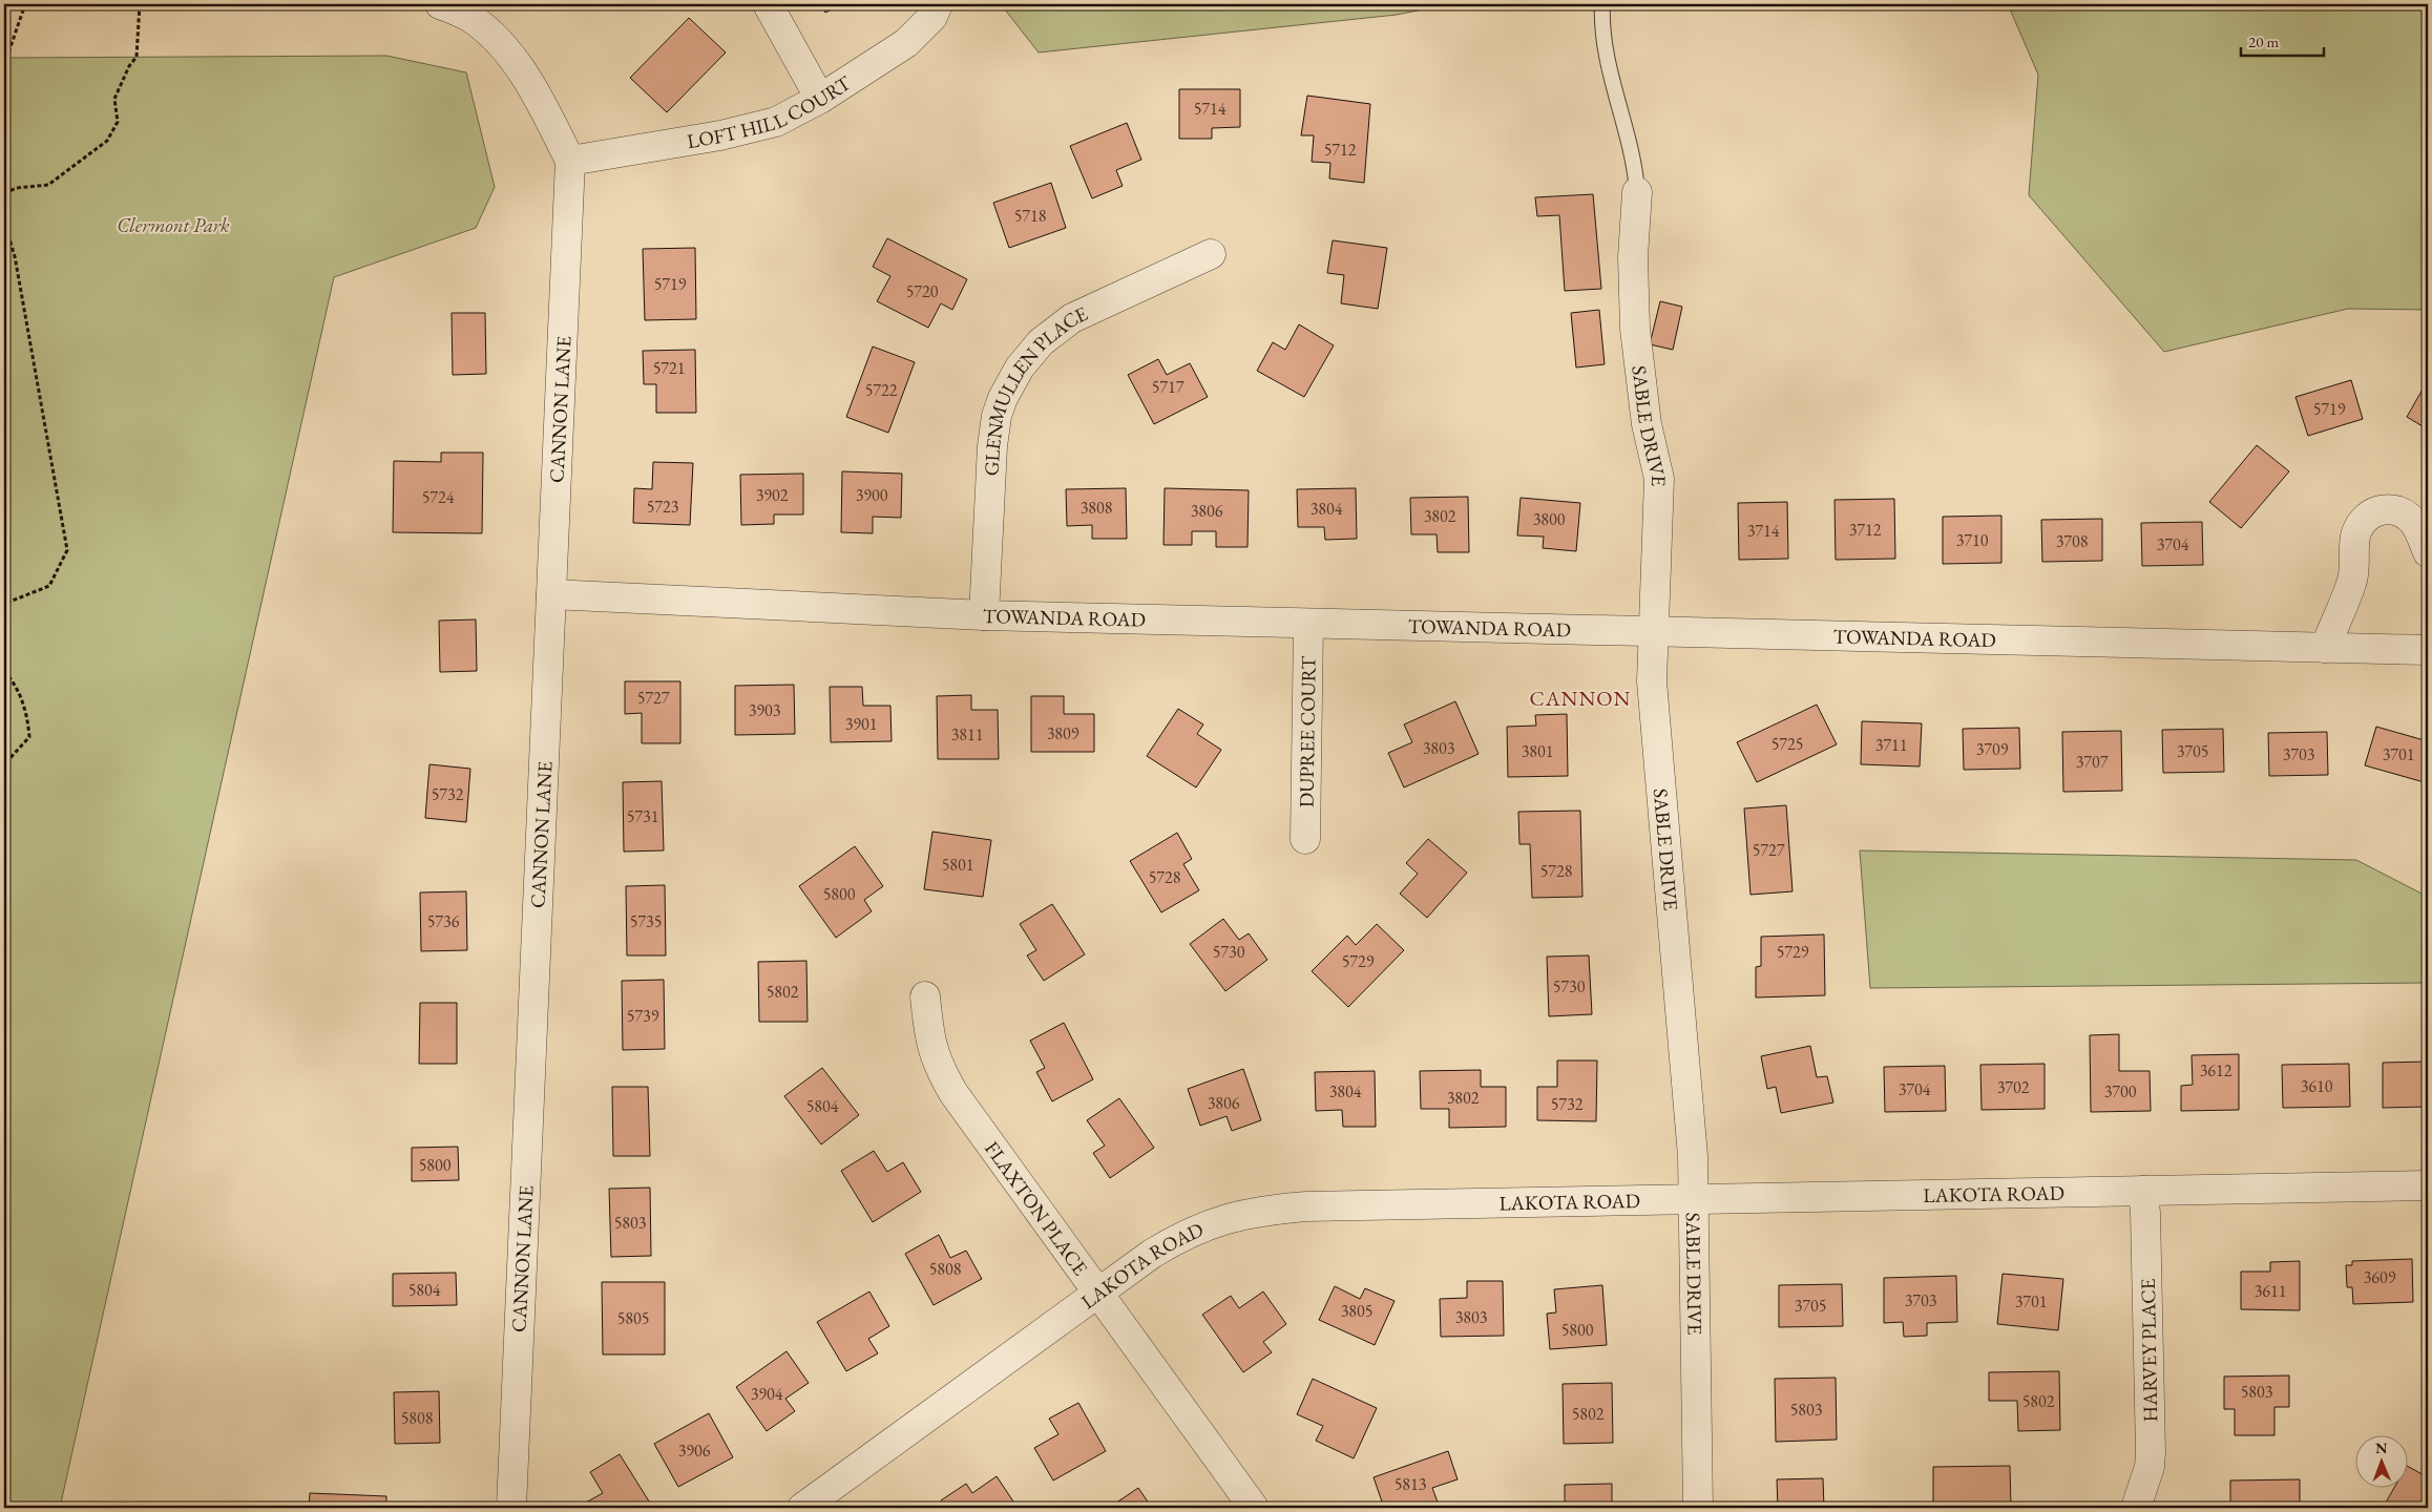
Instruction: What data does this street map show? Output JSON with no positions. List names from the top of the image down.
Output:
{
  "streets": {
    "street": [
      "LOFT HILL COURT",
      "GLENMULLEN PLACE",
      "CANNON LANE",
      "SABLE DRIVE",
      "TOWANDA ROAD",
      "DUPREE COURT",
      "LAKOTA ROAD",
      "FLAXTON PLACE",
      "HARVEY PLACE"
    ]
  },
  "crossings": [
    ["LOFT HILL COURT", "CANNON LANE"],
    ["GLENMULLEN PLACE", "TOWANDA ROAD"],
    ["CANNON LANE", "TOWANDA ROAD"],
    ["SABLE DRIVE", "TOWANDA ROAD"],
    ["SABLE DRIVE", "LAKOTA ROAD"],
    ["TOWANDA ROAD", "DUPREE COURT"],
    ["LAKOTA ROAD", "FLAXTON PLACE"],
    ["LAKOTA ROAD", "HARVEY PLACE"]
  ],
  "districts": ["CANNON"],
  "parks": ["Clermont Park"],
  "house_numbers": [
    "5714",
    "5712",
    "5718",
    "5719",
    "5720",
    "5721",
    "5717",
    "5722",
    "5719",
    "3902",
    "3900",
    "5724",
    "5723",
    "3808",
    "3804",
    "3806",
    "3802",
    "3800",
    "3712",
    "3714",
    "3710",
    "3708",
    "3704",
    "5727",
    "3903",
    "3901",
    "3809",
    "3811",
    "5725",
    "3711",
    "3803",
    "3709",
    "3801",
    "3705",
    "3703",
    "3701",
    "3707",
    "5732",
    "5731",
    "5727",
    "5801",
    "5728",
    "5728",
    "5800",
    "5736",
    "5735",
    "5730",
    "5729",
    "5729",
    "5730",
    "5802",
    "5739",
    "3612",
    "3610",
    "3702",
    "3704",
    "3804",
    "3700",
    "3802",
    "3806",
    "5732",
    "5804",
    "5800",
    "5803",
    "5808",
    "3609",
    "5804",
    "3611",
    "3703",
    "3701",
    "3705",
    "3805",
    "3803",
    "5805",
    "5800",
    "5803",
    "3904",
    "5802",
    "5803",
    "5802",
    "5808",
    "3906",
    "5813"
  ],
  "scale_bar": "20 m",
  "north": "top"
}
